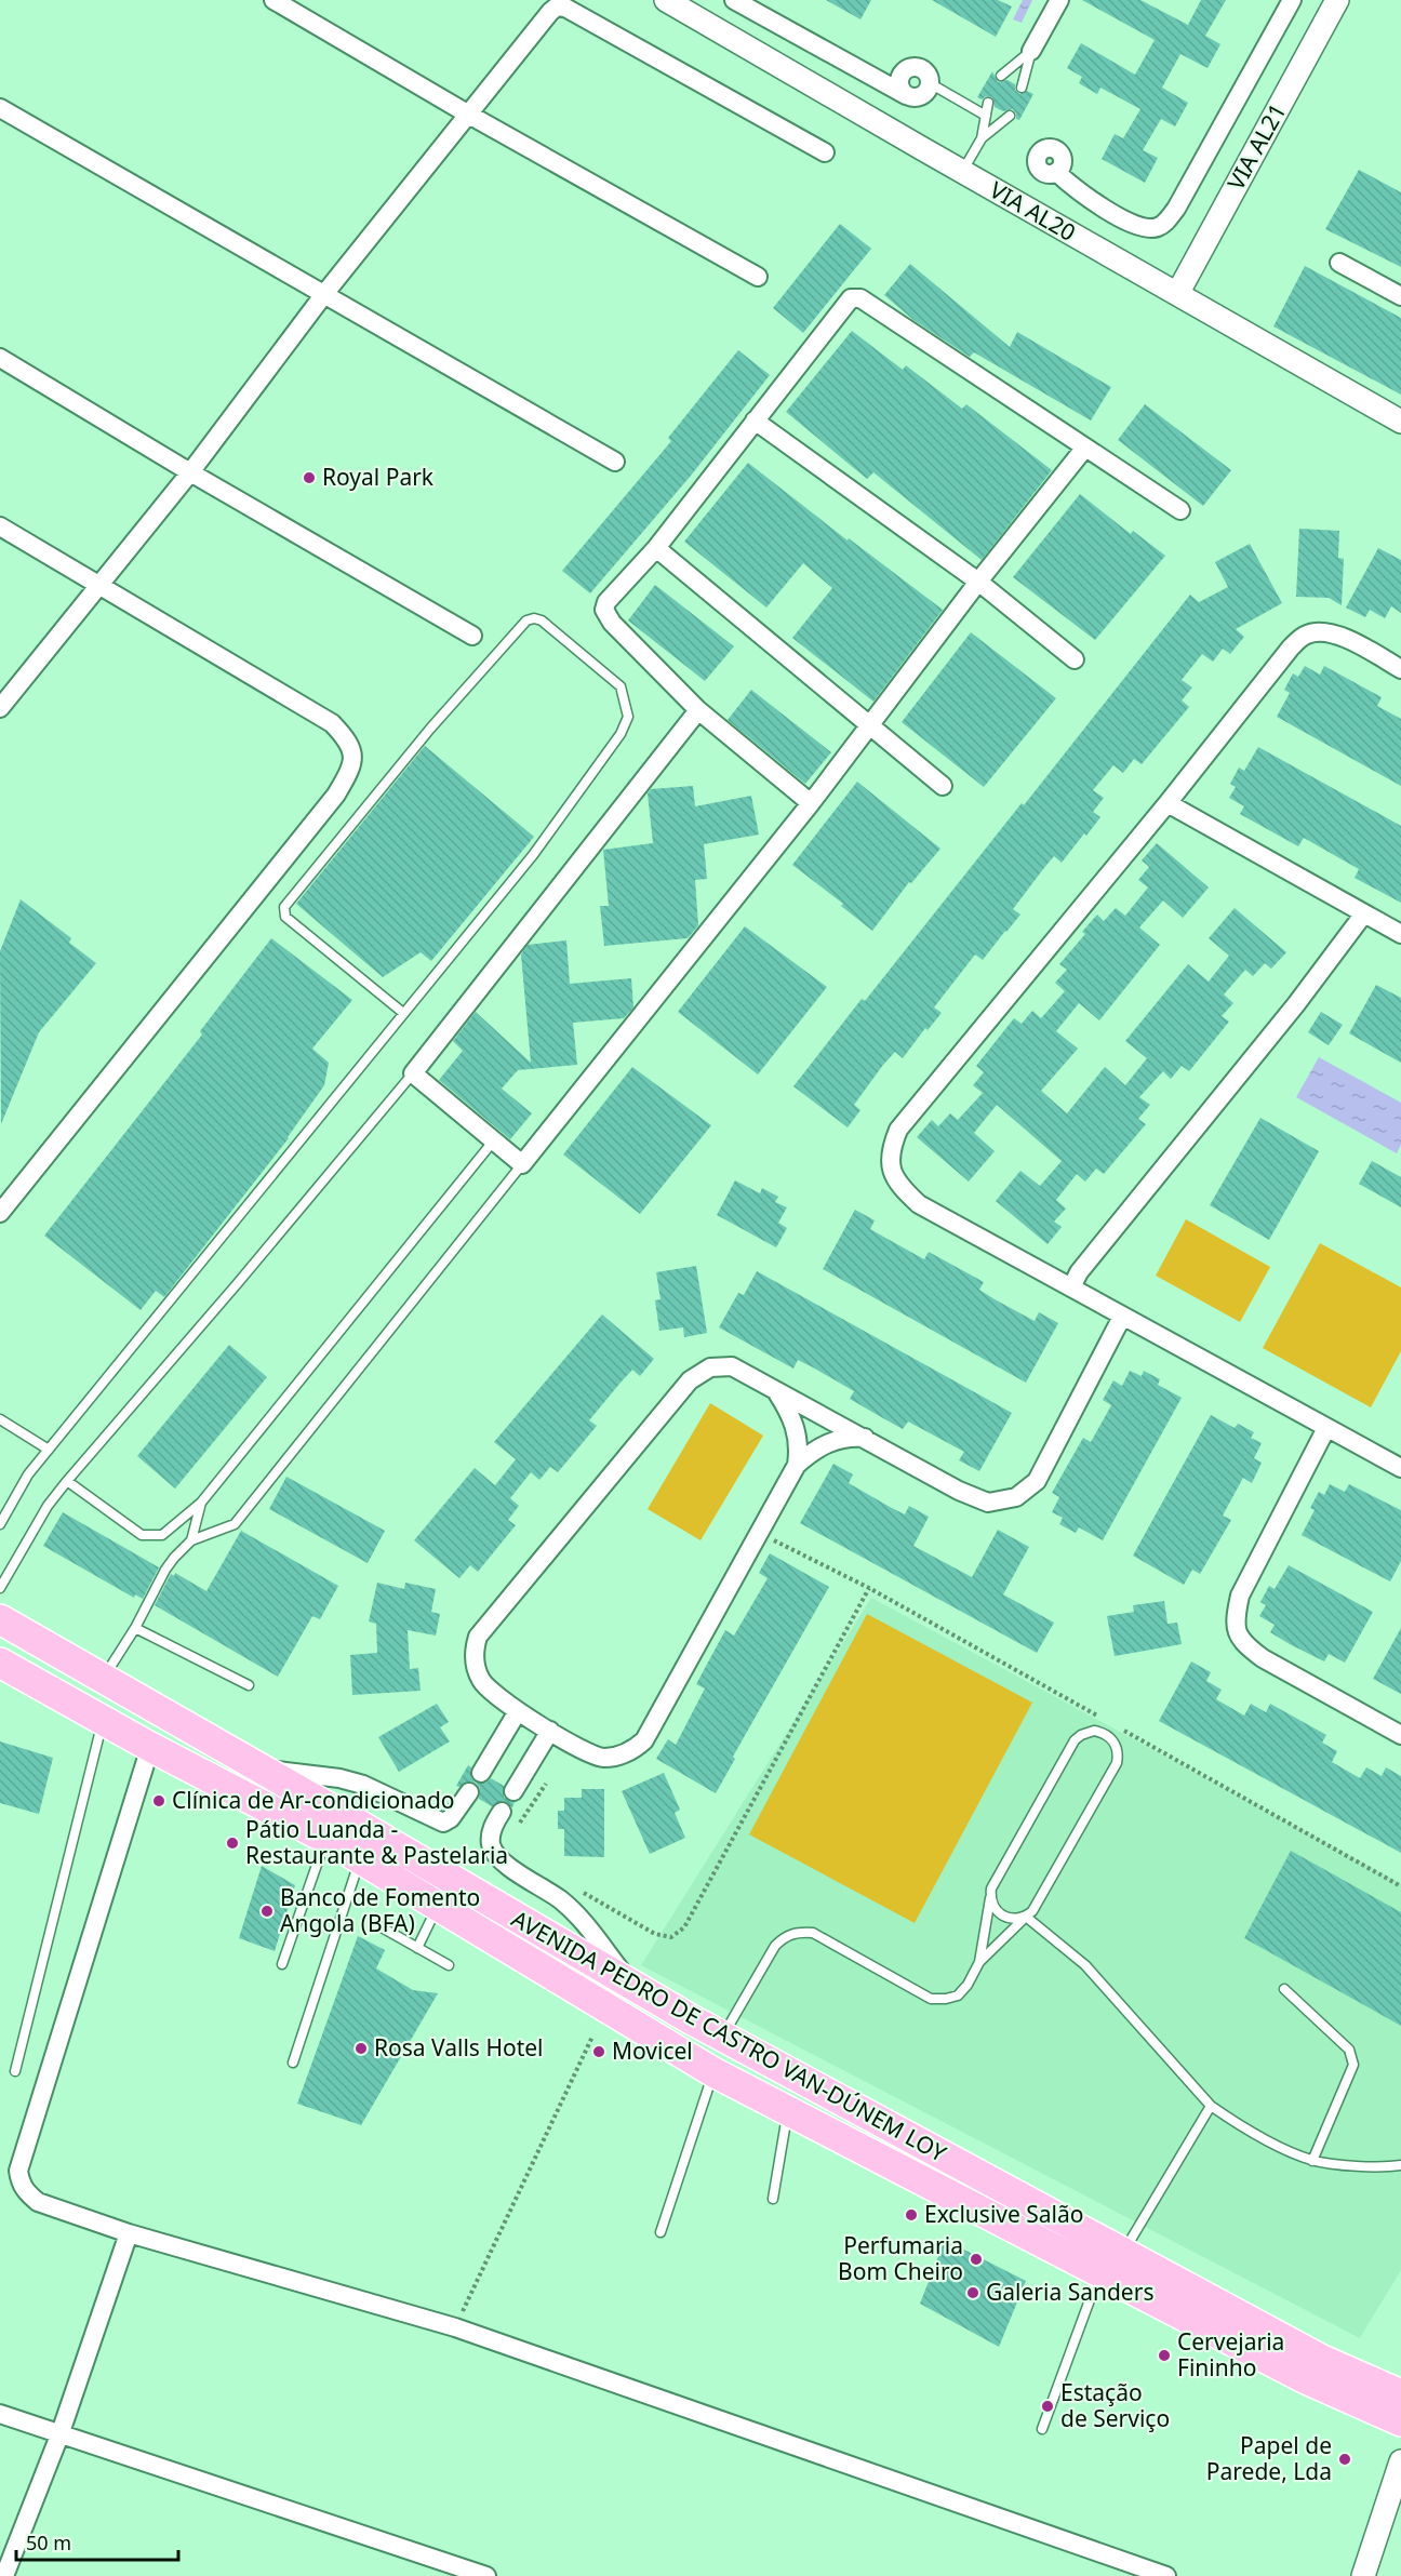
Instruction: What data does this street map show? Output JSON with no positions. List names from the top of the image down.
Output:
{
  "streets": {
    "highway": ["AVENIDA PEDRO DE CASTRO VAN-DÚNEM LOY"],
    "street": ["VIA AL21", "VIA AL20"]
  },
  "crossings": [
    ["VIA AL21", "VIA AL20"]
  ],
  "places": [
    "Royal Park",
    "Clínica de Ar-condicionado",
    "Pátio Luanda - Restaurante & Pastelaria",
    "Banco de Fomento Angola (BFA)",
    "Rosa Valls Hotel",
    "Movicel",
    "Exclusive Salão",
    "Perfumaria Bom Cheiro",
    "Galeria Sanders",
    "Cervejaria Fininho",
    "Estação de Serviço",
    "Papel de Parede, Lda"
  ],
  "scale_bar": "50 m"
}
